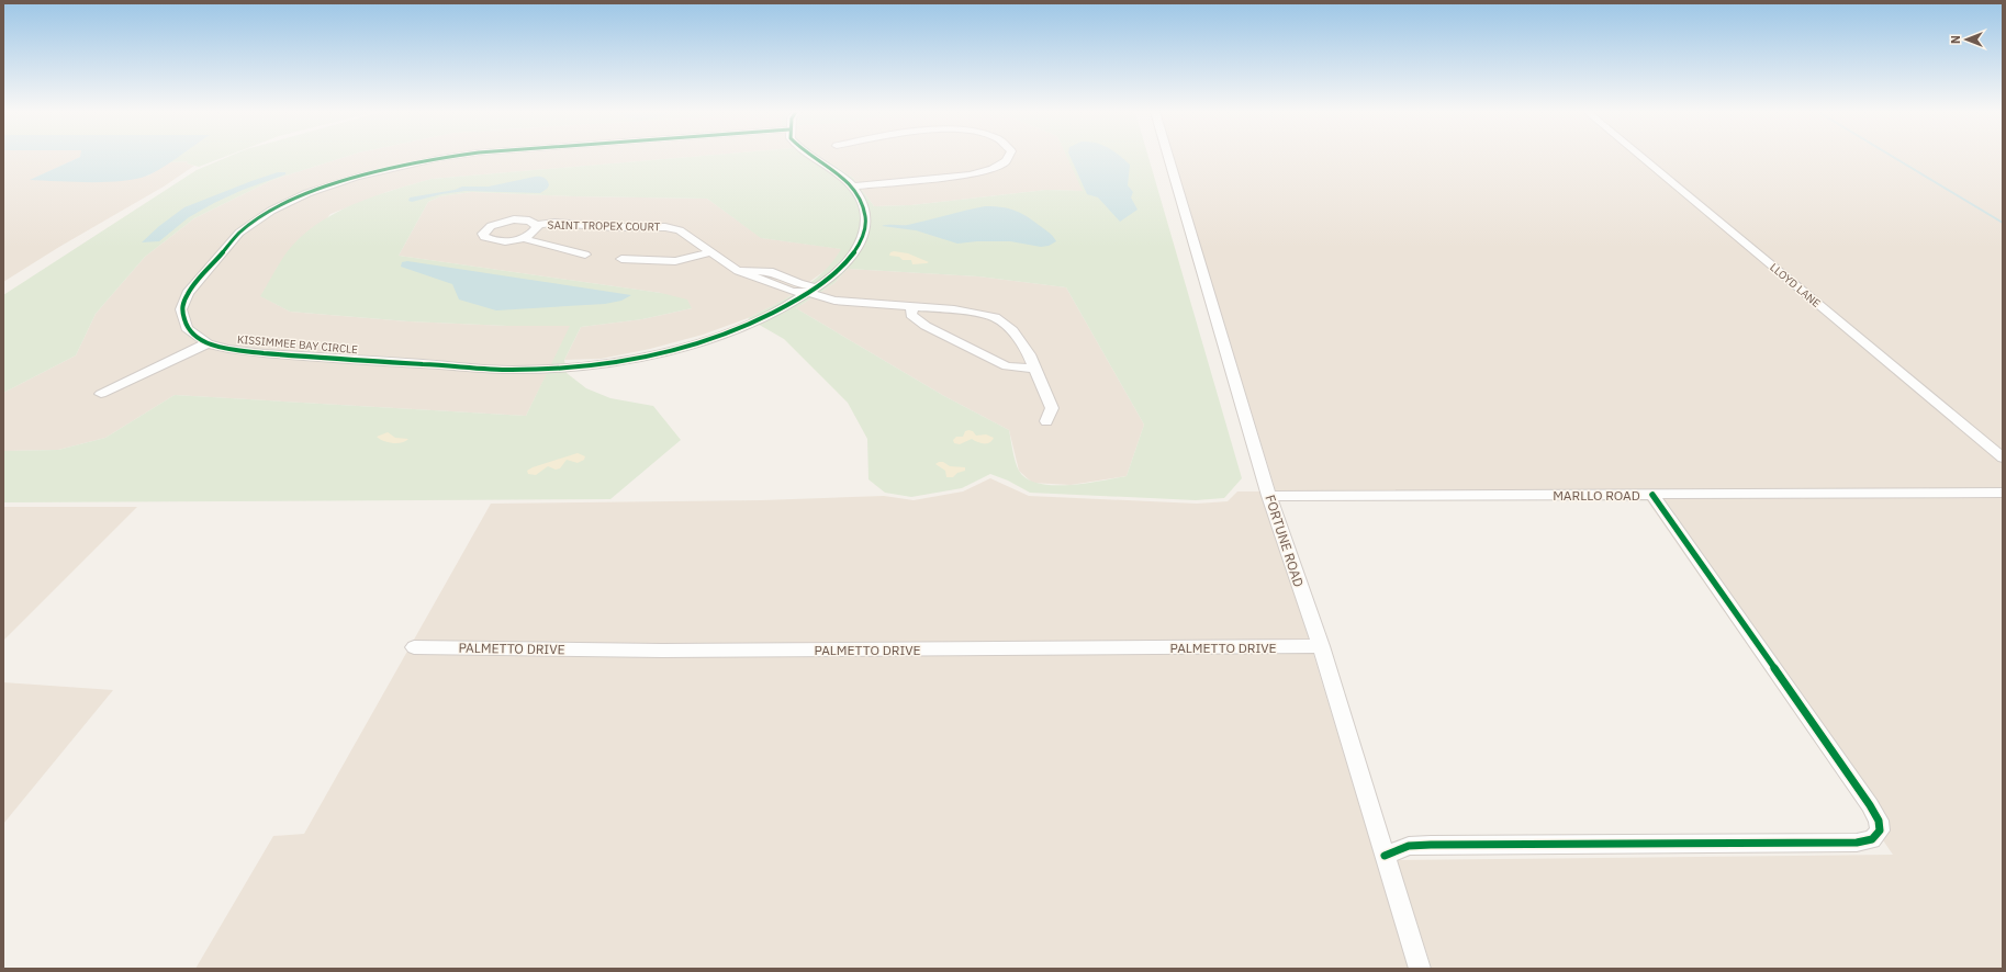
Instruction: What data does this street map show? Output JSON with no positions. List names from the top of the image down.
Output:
{
  "streets": {
    "street": [
      "SAINT TROPEX COURT",
      "LLOYD LANE",
      "KISSIMMEE BAY CIRCLE",
      "MARLLO ROAD",
      "FORTUNE ROAD",
      "PALMETTO DRIVE"
    ]
  },
  "crossings": [
    ["SAINT TROPEX COURT", "KISSIMMEE BAY CIRCLE"],
    ["MARLLO ROAD", "FORTUNE ROAD"],
    ["FORTUNE ROAD", "PALMETTO DRIVE"]
  ],
  "north": "left"
}
